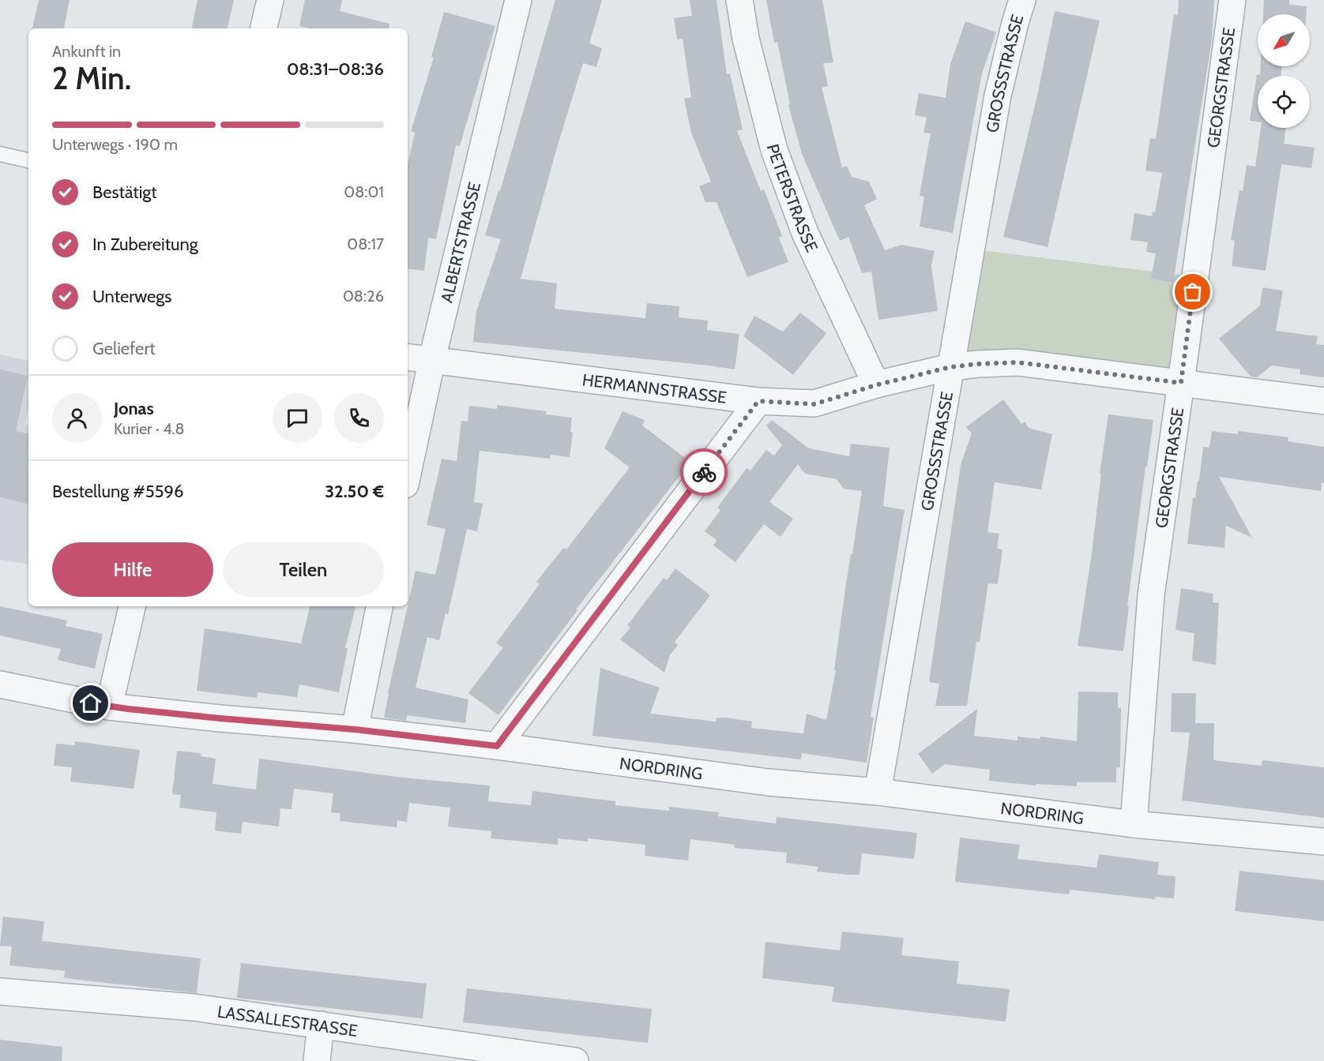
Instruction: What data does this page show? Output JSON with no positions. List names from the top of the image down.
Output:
{
  "streets": {
    "street": [
      "GROSSSTRASSE",
      "GEORGSTRASSE",
      "PETERSTRASSE",
      "ALBERTSTRASSE",
      "HERMANNSTRASSE",
      "NORDRING",
      "LASSALLESTRASSE"
    ]
  },
  "crossings": [
    ["GROSSSTRASSE", "HERMANNSTRASSE"],
    ["GROSSSTRASSE", "NORDRING"],
    ["GEORGSTRASSE", "HERMANNSTRASSE"],
    ["GEORGSTRASSE", "NORDRING"],
    ["PETERSTRASSE", "HERMANNSTRASSE"],
    ["ALBERTSTRASSE", "HERMANNSTRASSE"]
  ],
  "north": "bottom left",
  "page": {
    "heading": ["2 Min.", "Ankunft in", "08:31–08:36"],
    "panel": [
      "Jonas",
      "Kurier · 4.8",
      "Bestellung #5596",
      "32.50 €"
    ],
    "bar": "Unterwegs · 190 m",
    "list": [
      ["Bestätigt", "08:01"],
      ["In Zubereitung", "08:17"],
      ["Unterwegs", "08:26"],
      "Geliefert"
    ],
    "buttons": ["Hilfe", "Teilen"]
  }
}
